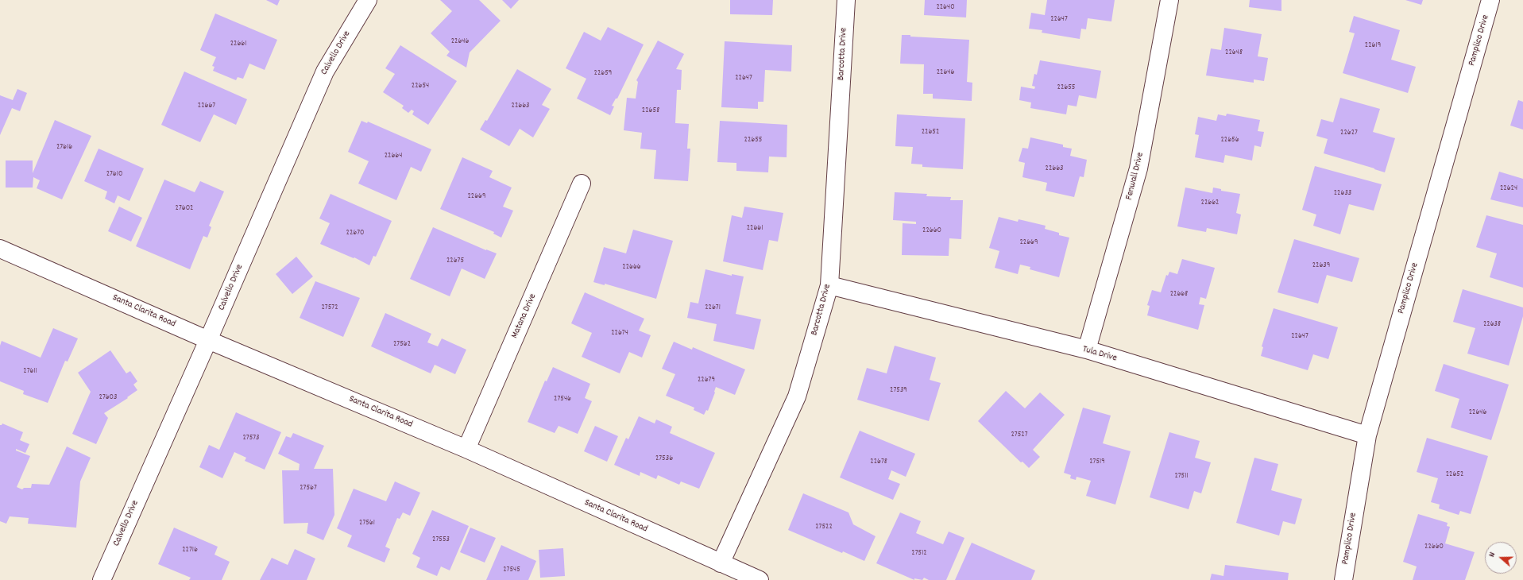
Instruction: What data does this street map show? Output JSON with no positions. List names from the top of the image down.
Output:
{
  "streets": {
    "street": [
      "Pamplico Drive",
      "Calvello Drive",
      "Barcotta Drive",
      "Fenwall Drive",
      "Santa Clarita Road",
      "Matana Drive",
      "Tula Drive"
    ]
  },
  "crossings": [
    ["Pamplico Drive", "Tula Drive"],
    ["Calvello Drive", "Santa Clarita Road"],
    ["Barcotta Drive", "Santa Clarita Road"],
    ["Barcotta Drive", "Tula Drive"],
    ["Fenwall Drive", "Tula Drive"],
    ["Santa Clarita Road", "Matana Drive"]
  ],
  "house_numbers": [
    "22640",
    "22647",
    "22646",
    "22661",
    "22619",
    "22648",
    "22646",
    "22659",
    "22647",
    "22654",
    "22655",
    "22667",
    "22663",
    "22658",
    "22652",
    "22627",
    "22655",
    "22656",
    "27616",
    "22664",
    "22663",
    "27610",
    "22624",
    "22633",
    "22669",
    "22662",
    "27602",
    "22661",
    "22660",
    "22670",
    "22669",
    "22675",
    "22639",
    "22666",
    "22668",
    "27572",
    "22671",
    "22638",
    "22674",
    "22647",
    "27562",
    "27611",
    "22679",
    "27539",
    "27603",
    "27546",
    "22646",
    "27527",
    "27573",
    "27536",
    "22678",
    "27519",
    "22652",
    "27511",
    "27567",
    "27561",
    "27522",
    "27553",
    "22660",
    "22716",
    "27512",
    "27545"
  ],
  "north": "left"
}
